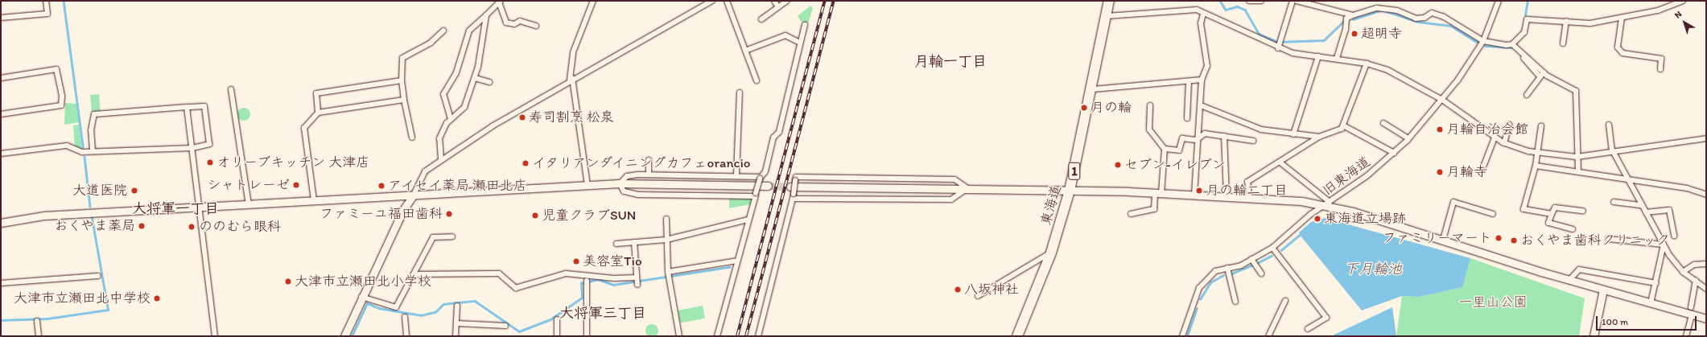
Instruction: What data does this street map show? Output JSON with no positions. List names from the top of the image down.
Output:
{
  "streets": {
    "highway": ["1", "東海道"],
    "street": ["旧東海道"]
  },
  "districts": ["月輪一丁目", "大将軍一丁目", "大将軍三丁目"],
  "water": ["下月輪池"],
  "parks": ["一里山公園"],
  "places": [
    "超明寺",
    "月の輪",
    "寿司割烹 松泉",
    "月輪自治会館",
    "オリーブキッチン 大津店",
    "イタリアンダイニングカフェorancio",
    "セブン-イレブン",
    "月輪寺",
    "シャトレーゼ",
    "アイセイ薬局 瀬田北店",
    "大道医院",
    "月の輪二丁目",
    "ファミーユ福田歯科",
    "児童クラブSUN",
    "東海道立場跡",
    "おくやま薬局",
    "ののむら眼科",
    "ファミリーマート",
    "おくやま歯科クリニック",
    "美容室Tio",
    "大津市立瀬田北小学校",
    "八坂神社",
    "大津市立瀬田北中学校"
  ],
  "scale_bar": "100 m",
  "north": "top left"
}
